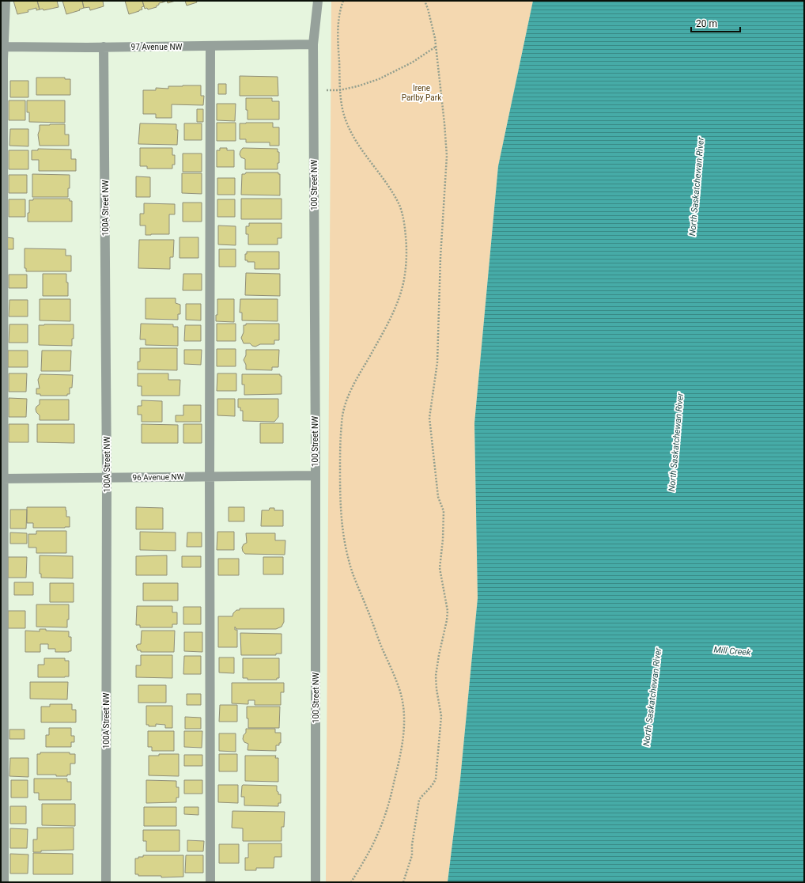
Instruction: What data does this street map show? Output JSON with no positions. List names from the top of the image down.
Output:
{
  "streets": {
    "street": [
      "97 Avenue NW",
      "100 Street NW",
      "100A Street NW",
      "96 Avenue NW"
    ]
  },
  "crossings": [
    ["97 Avenue NW", "100 Street NW"],
    ["97 Avenue NW", "100A Street NW"],
    ["100 Street NW", "96 Avenue NW"],
    ["100A Street NW", "96 Avenue NW"]
  ],
  "water": ["North Saskatchewan River", "Mill Creek"],
  "parks": ["Irene Parlby Park"],
  "scale_bar": "20 m"
}
